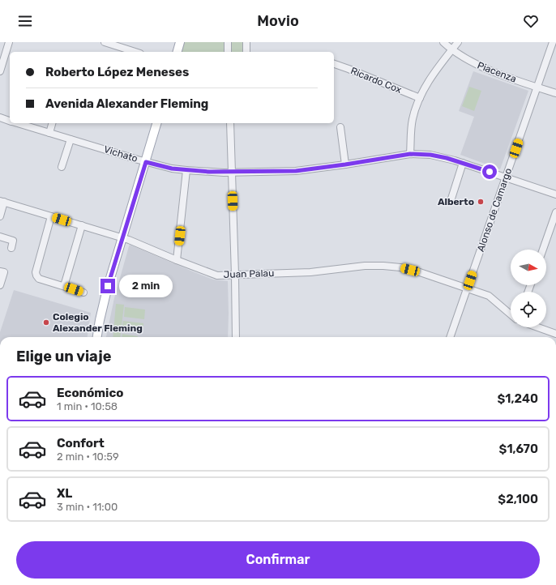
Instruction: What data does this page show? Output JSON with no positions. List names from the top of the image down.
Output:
{
  "streets": {
    "street": [
      "Piacenza",
      "Ricardo Cox",
      "Vichato",
      "Alonso de Camargo",
      "Juan Palau"
    ]
  },
  "crossings": [
    ["Piacenza", "Alonso de Camargo"],
    ["Vichato", "Alonso de Camargo"],
    ["Alonso de Camargo", "Juan Palau"]
  ],
  "places": ["Alberto", "Colegio Alexander Fleming"],
  "north": "right",
  "page": {
    "header": "Movio",
    "banner": ["Roberto López Meneses", "Avenida Alexander Fleming"],
    "bubble": "2 min",
    "heading": "Elige un viaje",
    "list": [
      {
        "name": "Económico",
        "note": "1 min · 10:58",
        "value": "$1,240"
      },
      {
        "name": "Confort",
        "note": "2 min · 10:59",
        "value": "$1,670"
      },
      {
        "name": "XL",
        "note": "3 min · 11:00",
        "value": "$2,100"
      }
    ],
    "buttons": "Confirmar"
  }
}
